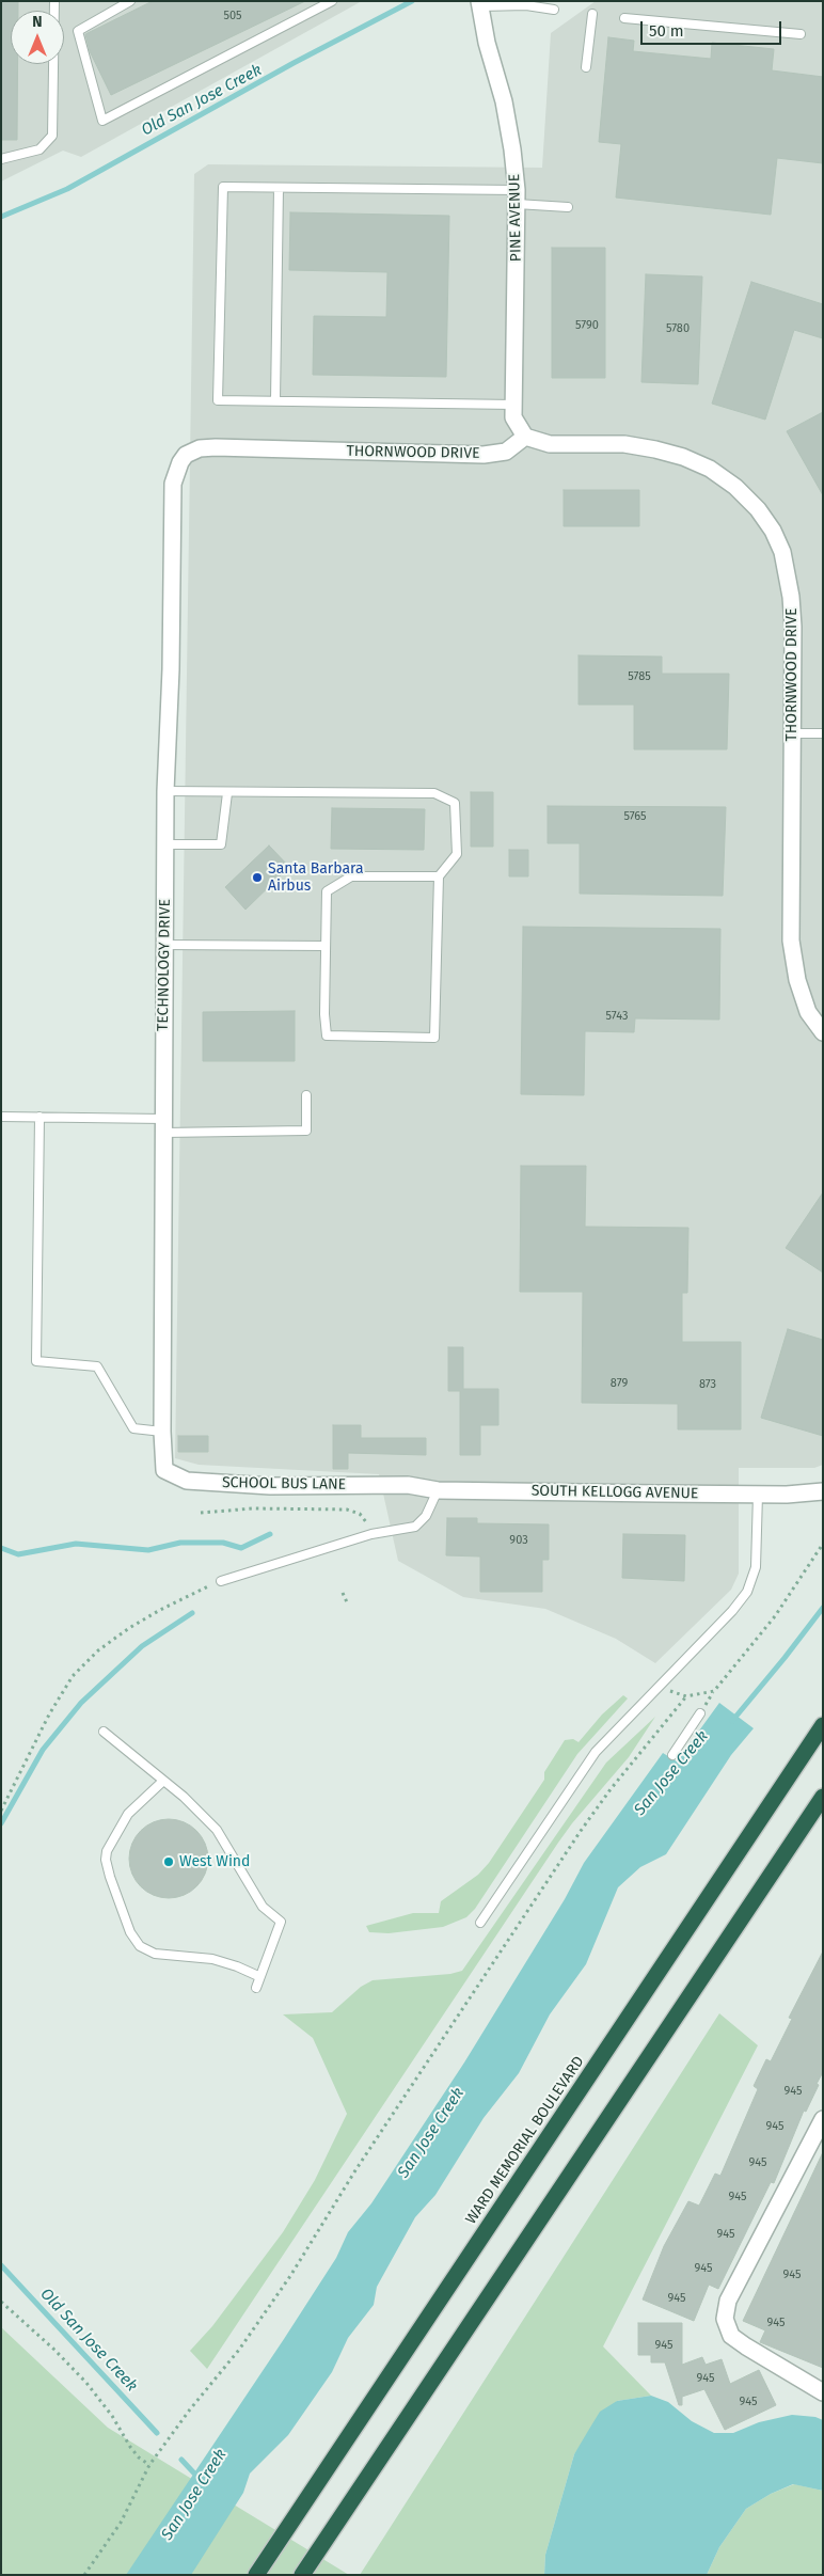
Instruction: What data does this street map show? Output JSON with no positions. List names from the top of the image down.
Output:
{
  "streets": {
    "highway": ["WARD MEMORIAL BOULEVARD"],
    "street": [
      "PINE AVENUE",
      "THORNWOOD DRIVE",
      "TECHNOLOGY DRIVE",
      "SCHOOL BUS LANE",
      "SOUTH KELLOGG AVENUE"
    ]
  },
  "crossings": [
    ["PINE AVENUE", "THORNWOOD DRIVE"],
    ["THORNWOOD DRIVE", "TECHNOLOGY DRIVE"],
    ["TECHNOLOGY DRIVE", "SCHOOL BUS LANE"],
    ["SCHOOL BUS LANE", "SOUTH KELLOGG AVENUE"]
  ],
  "water": ["Old San Jose Creek", "San Jose Creek"],
  "places": ["Santa Barbara Airbus", "West Wind"],
  "house_numbers": [
    "505",
    "5790",
    "5780",
    "5785",
    "5765",
    "5743",
    "879",
    "873",
    "903",
    "945",
    "945",
    "945",
    "945",
    "945",
    "945",
    "945",
    "945",
    "945",
    "945",
    "945",
    "945"
  ],
  "scale_bar": "50 m",
  "north": "top"
}
